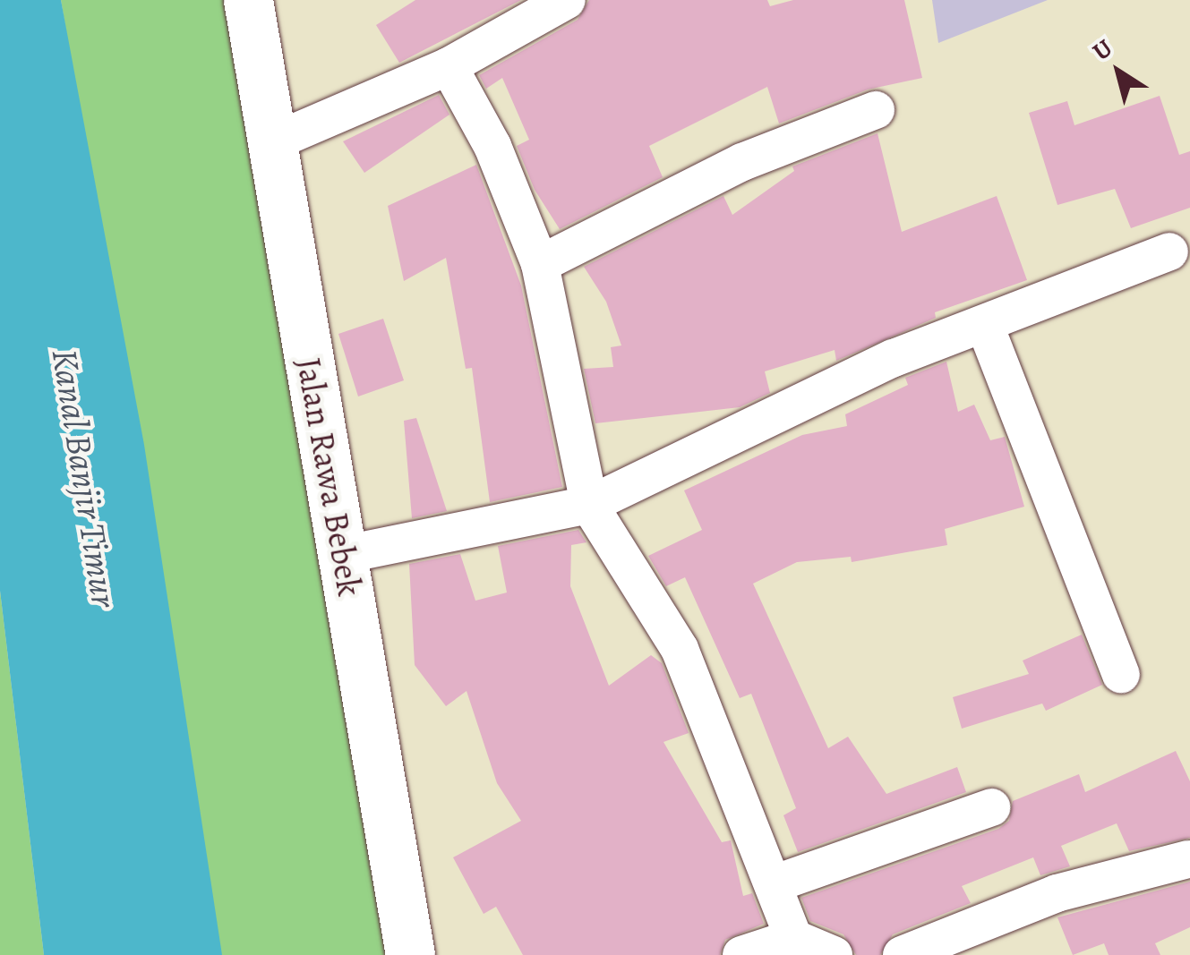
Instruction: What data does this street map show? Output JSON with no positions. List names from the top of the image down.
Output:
{
  "streets": {
    "street": ["Jalan Rawa Bebek"]
  },
  "water": ["Kanal Banjir Timur"],
  "north": "top left"
}
